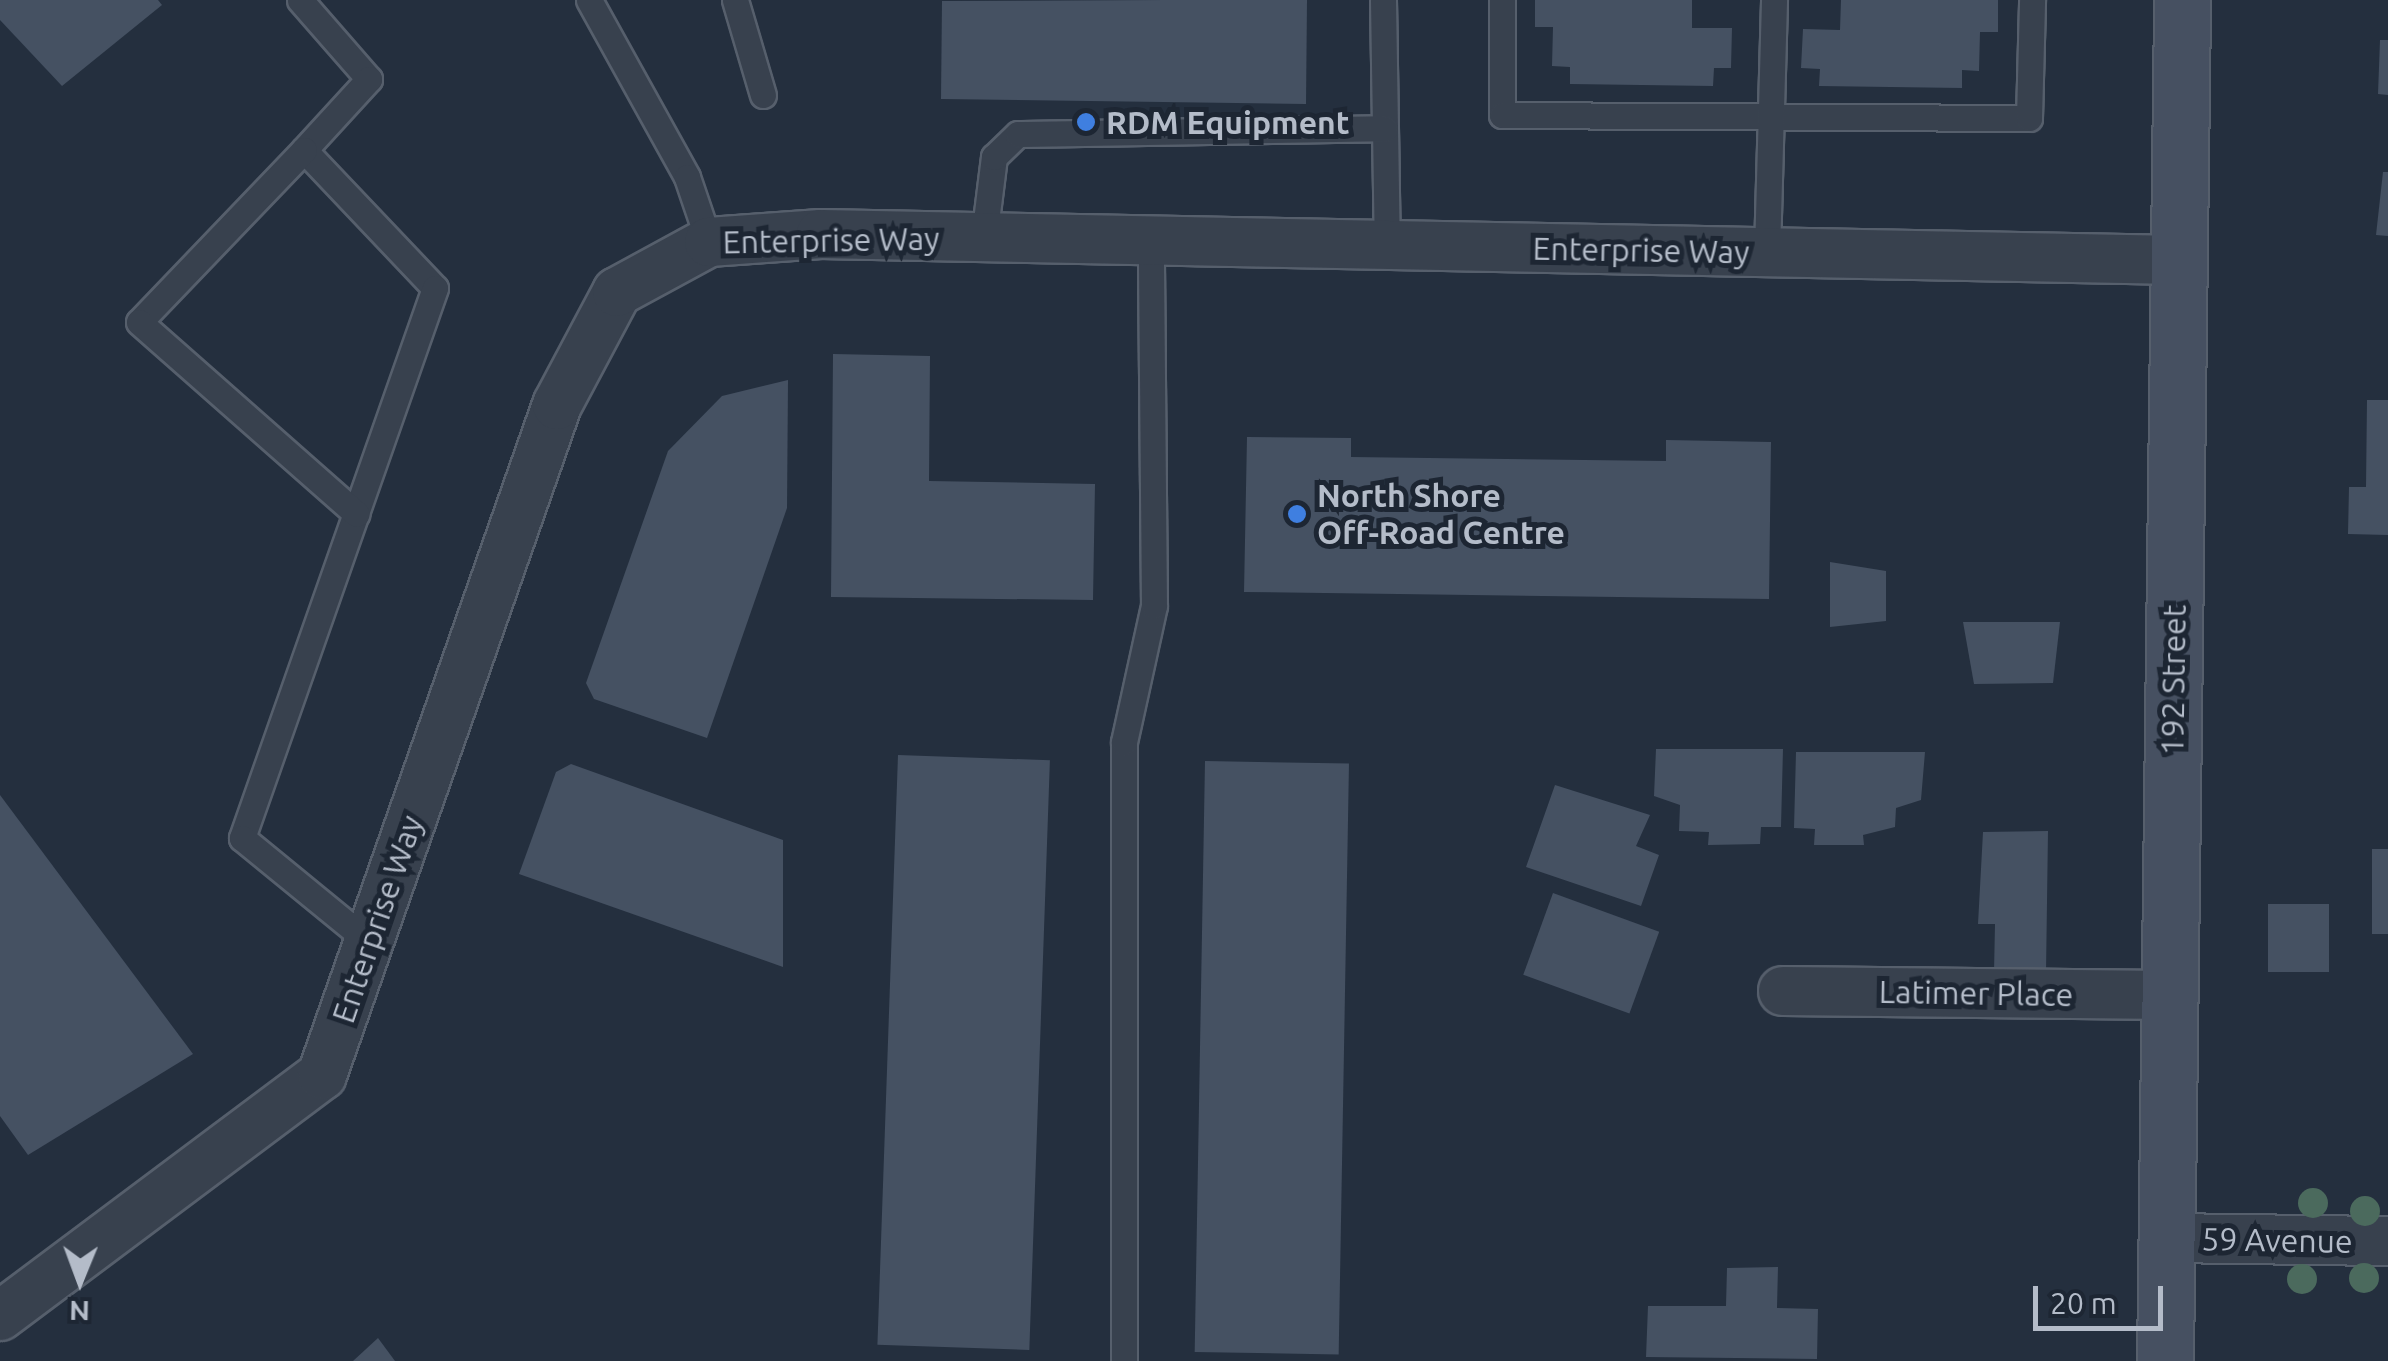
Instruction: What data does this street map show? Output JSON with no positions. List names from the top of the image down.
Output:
{
  "streets": {
    "main road": ["192 Street"],
    "street": ["Enterprise Way", "Latimer Place", "59 Avenue"]
  },
  "crossings": [
    ["Enterprise Way", "192 Street"],
    ["192 Street", "Latimer Place"],
    ["192 Street", "59 Avenue"]
  ],
  "places": ["RDM Equipment", "North Shore Off-Road Centre"],
  "scale_bar": "20 m",
  "north": "bottom"
}
